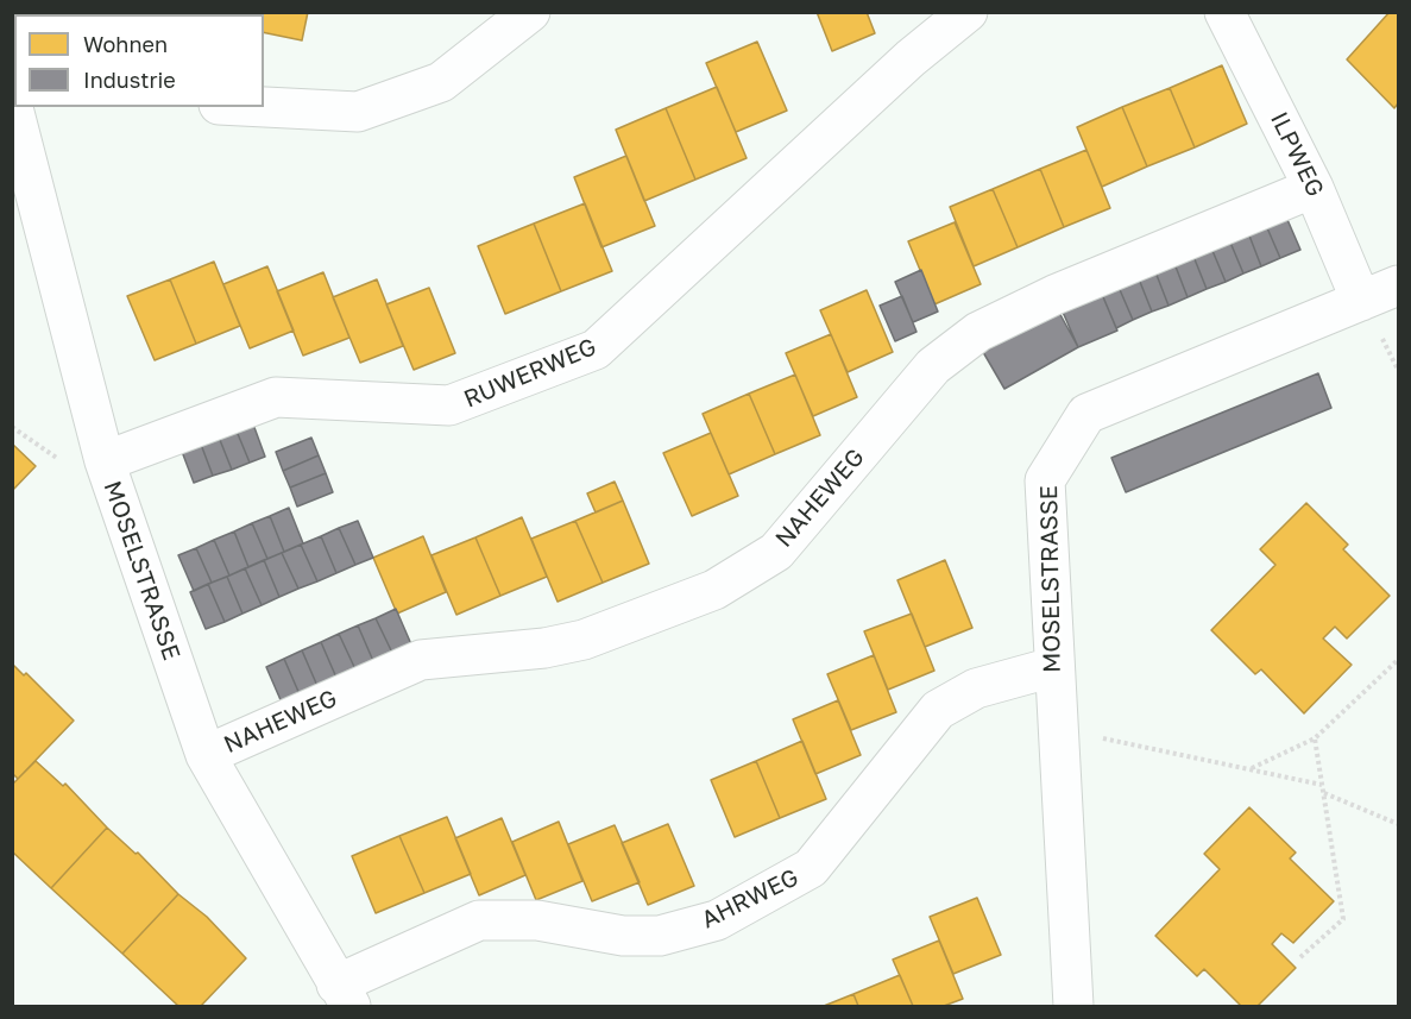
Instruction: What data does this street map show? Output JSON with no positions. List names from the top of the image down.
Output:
{
  "streets": {
    "street": [
      "ILPWEG",
      "RUWERWEG",
      "NAHEWEG",
      "MOSELSTRASSE",
      "AHRWEG"
    ]
  },
  "crossings": [
    ["ILPWEG", "NAHEWEG"],
    ["ILPWEG", "MOSELSTRASSE"],
    ["RUWERWEG", "MOSELSTRASSE"],
    ["NAHEWEG", "MOSELSTRASSE"],
    ["MOSELSTRASSE", "AHRWEG"]
  ],
  "legend": ["Wohnen", "Industrie"]
}
